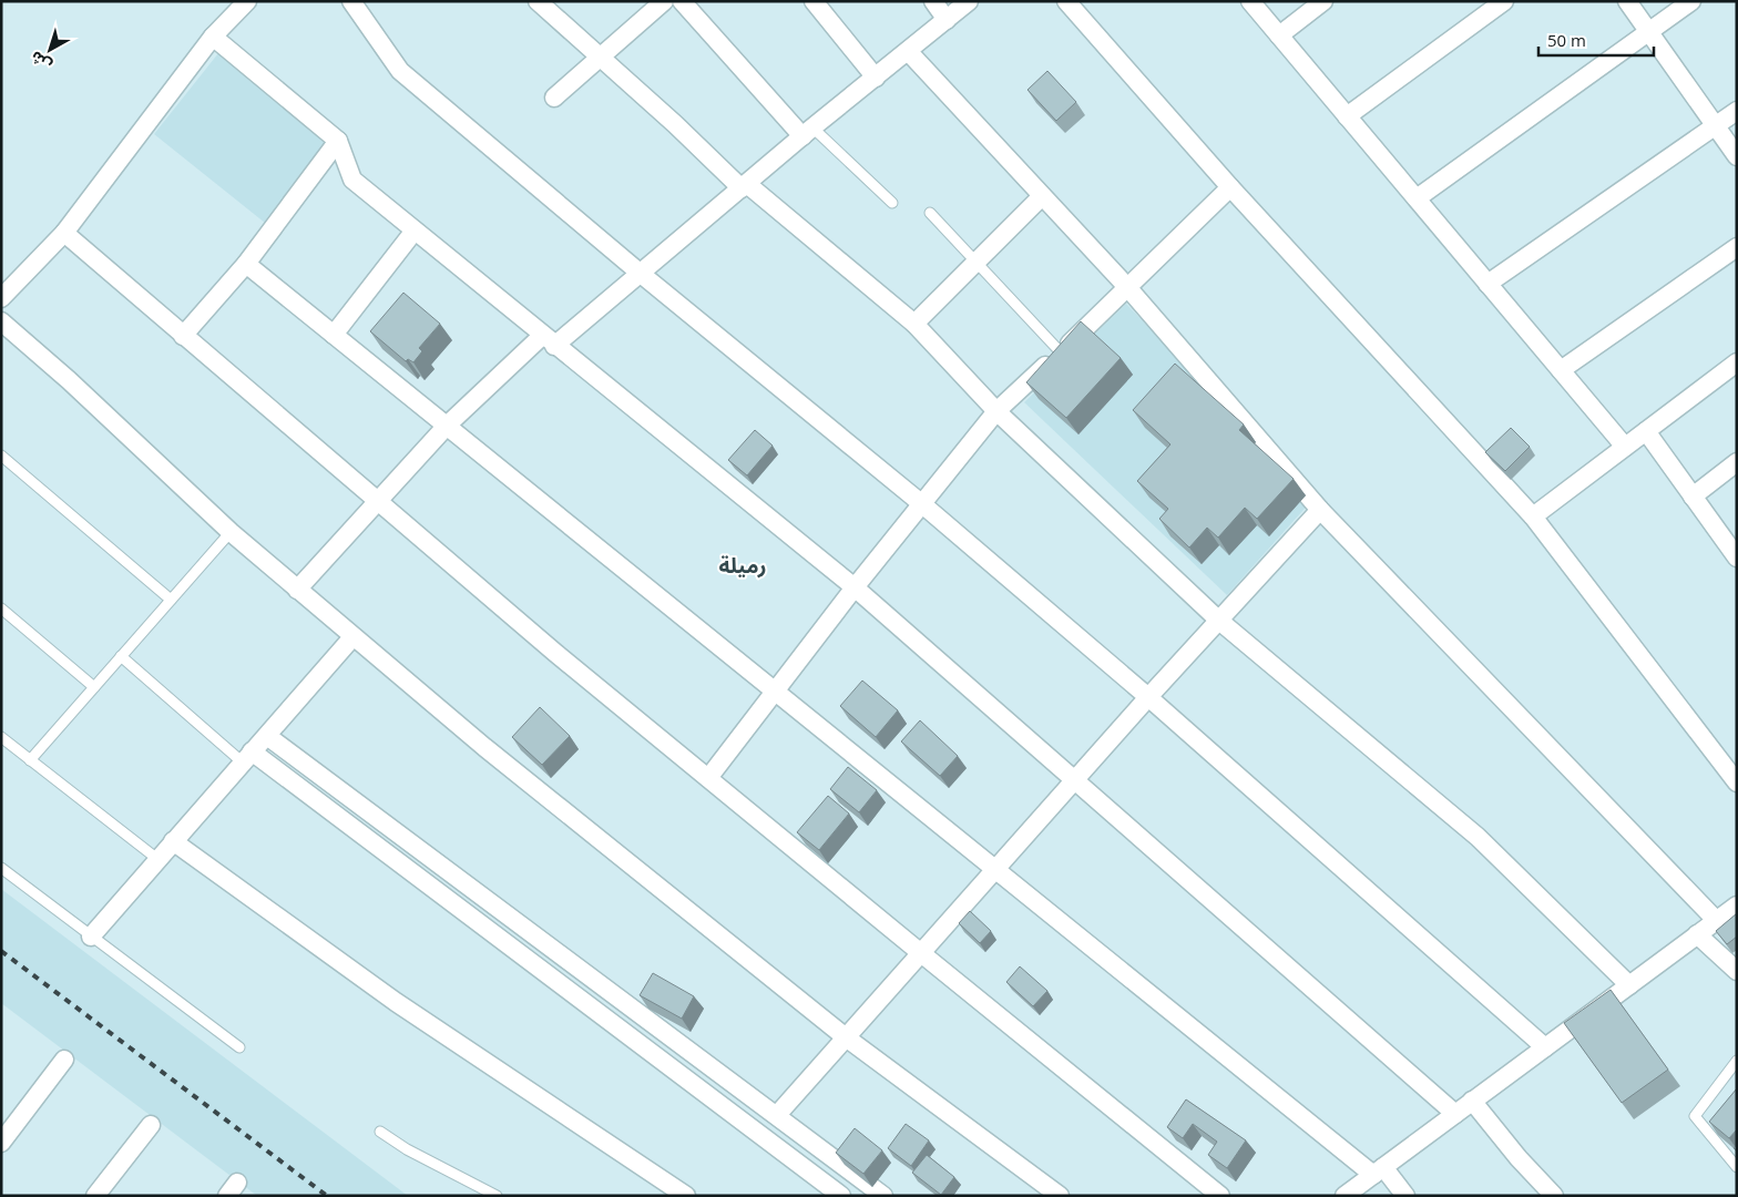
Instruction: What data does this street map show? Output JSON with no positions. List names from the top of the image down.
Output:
{
  "districts": ["رميلة"],
  "scale_bar": "50 m",
  "north": "bottom left"
}
